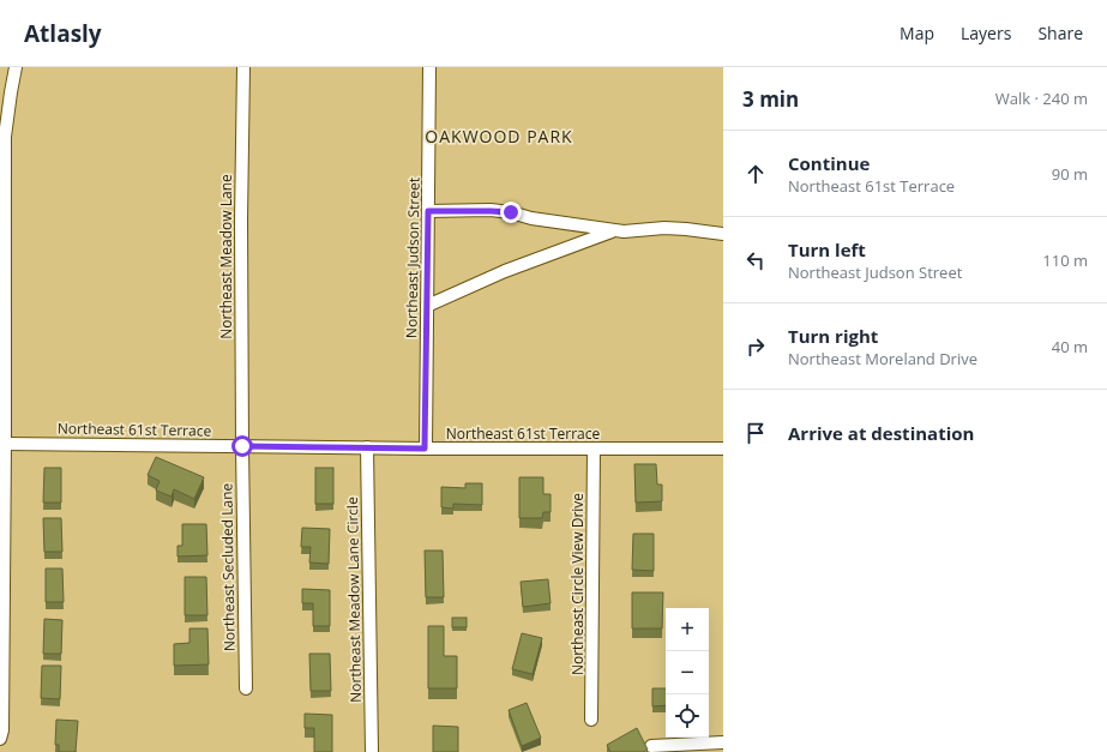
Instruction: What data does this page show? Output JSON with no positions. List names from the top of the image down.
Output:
{
  "streets": {
    "street": [
      "Northeast Meadow Lane",
      "Northeast Judson Street",
      "Northeast 61st Terrace",
      "Northeast Secluded Lane",
      "Northeast Circle View Drive",
      "Northeast Meadow Lane Circle"
    ]
  },
  "crossings": [
    ["Northeast Meadow Lane", "Northeast 61st Terrace"],
    ["Northeast Meadow Lane", "Northeast Secluded Lane"],
    ["Northeast Judson Street", "Northeast 61st Terrace"],
    ["Northeast 61st Terrace", "Northeast Secluded Lane"],
    ["Northeast 61st Terrace", "Northeast Circle View Drive"],
    ["Northeast 61st Terrace", "Northeast Meadow Lane Circle"]
  ],
  "districts": ["OAKWOOD PARK"],
  "page": {
    "header": "Atlasly",
    "nav": ["Map", "Layers", "Share"],
    "heading": ["3 min", "Walk · 240 m"],
    "list": [
      ["Continue", "Northeast 61st Terrace", "90 m"],
      ["Turn left", "Northeast Judson Street", "110 m"],
      ["Turn right", "Northeast Moreland Drive", "40 m"],
      "Arrive at destination"
    ],
    "map_buttons": ["+", "−"]
  }
}
